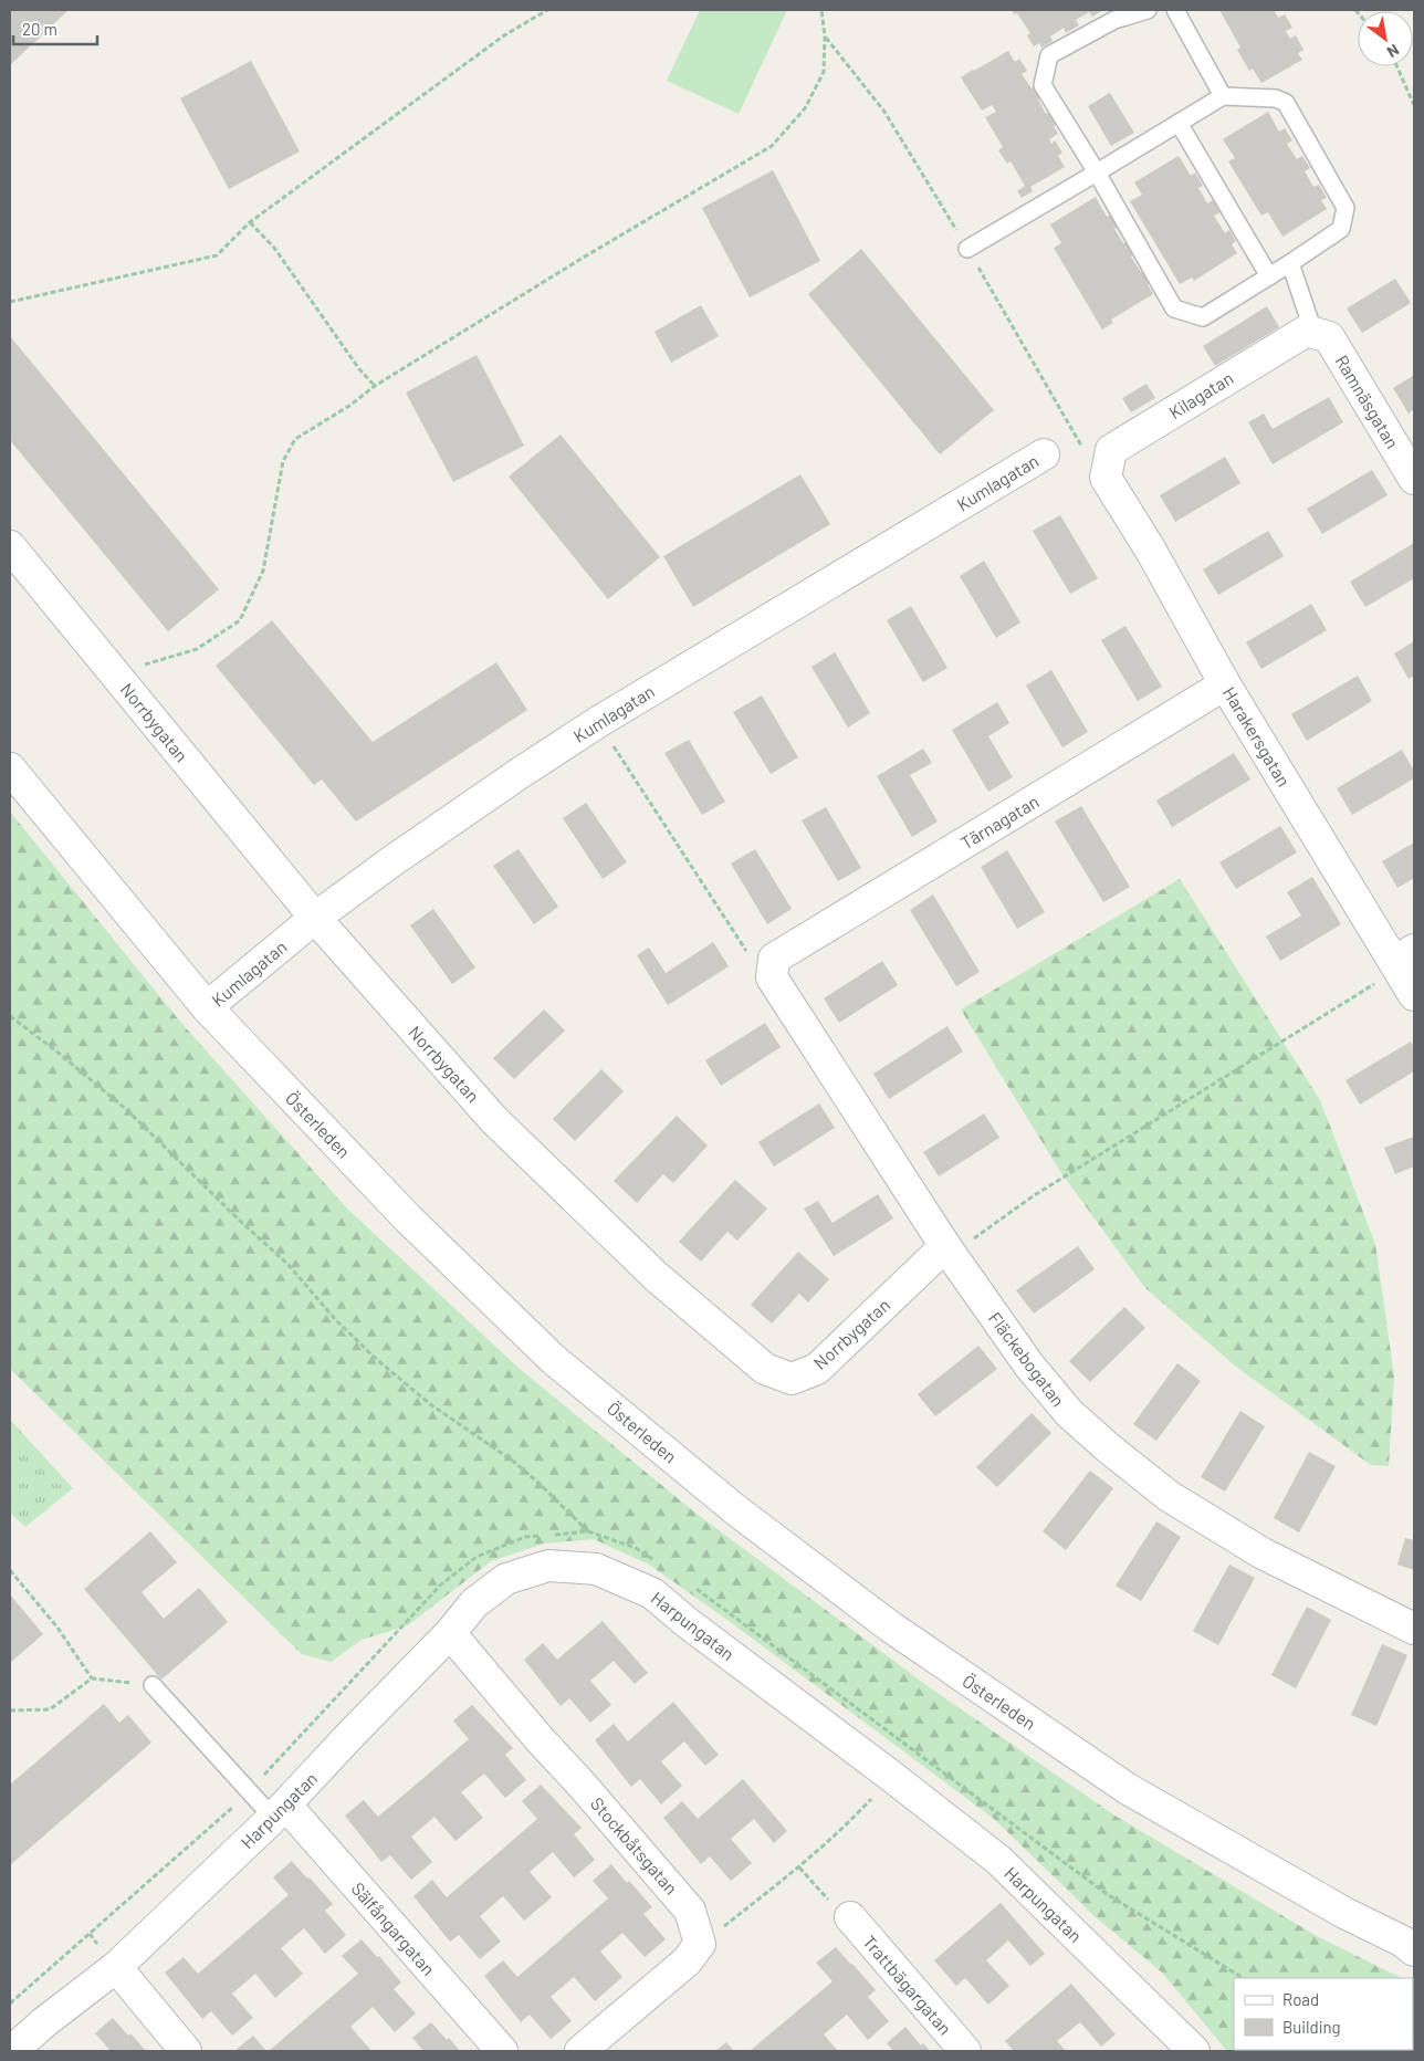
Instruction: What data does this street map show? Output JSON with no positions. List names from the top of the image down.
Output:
{
  "streets": {
    "street": [
      "Kilagatan",
      "Ramnäsgatan",
      "Kumlagatan",
      "Norrbygatan",
      "Harakersgatan",
      "Tärnagatan",
      "Österleden",
      "Fläckebogatan",
      "Harpungatan",
      "Stockbåtsgatan",
      "Sälfångargatan",
      "Trattbägargatan"
    ]
  },
  "crossings": [
    ["Kilagatan", "Ramnäsgatan"],
    ["Kilagatan", "Harakersgatan"],
    ["Kumlagatan", "Norrbygatan"],
    ["Kumlagatan", "Österleden"],
    ["Norrbygatan", "Fläckebogatan"],
    ["Harakersgatan", "Tärnagatan"],
    ["Tärnagatan", "Fläckebogatan"],
    ["Harpungatan", "Stockbåtsgatan"],
    ["Harpungatan", "Sälfångargatan"]
  ],
  "legend": ["Road", "Building"],
  "scale_bar": "20 m",
  "north": "bottom right"
}
